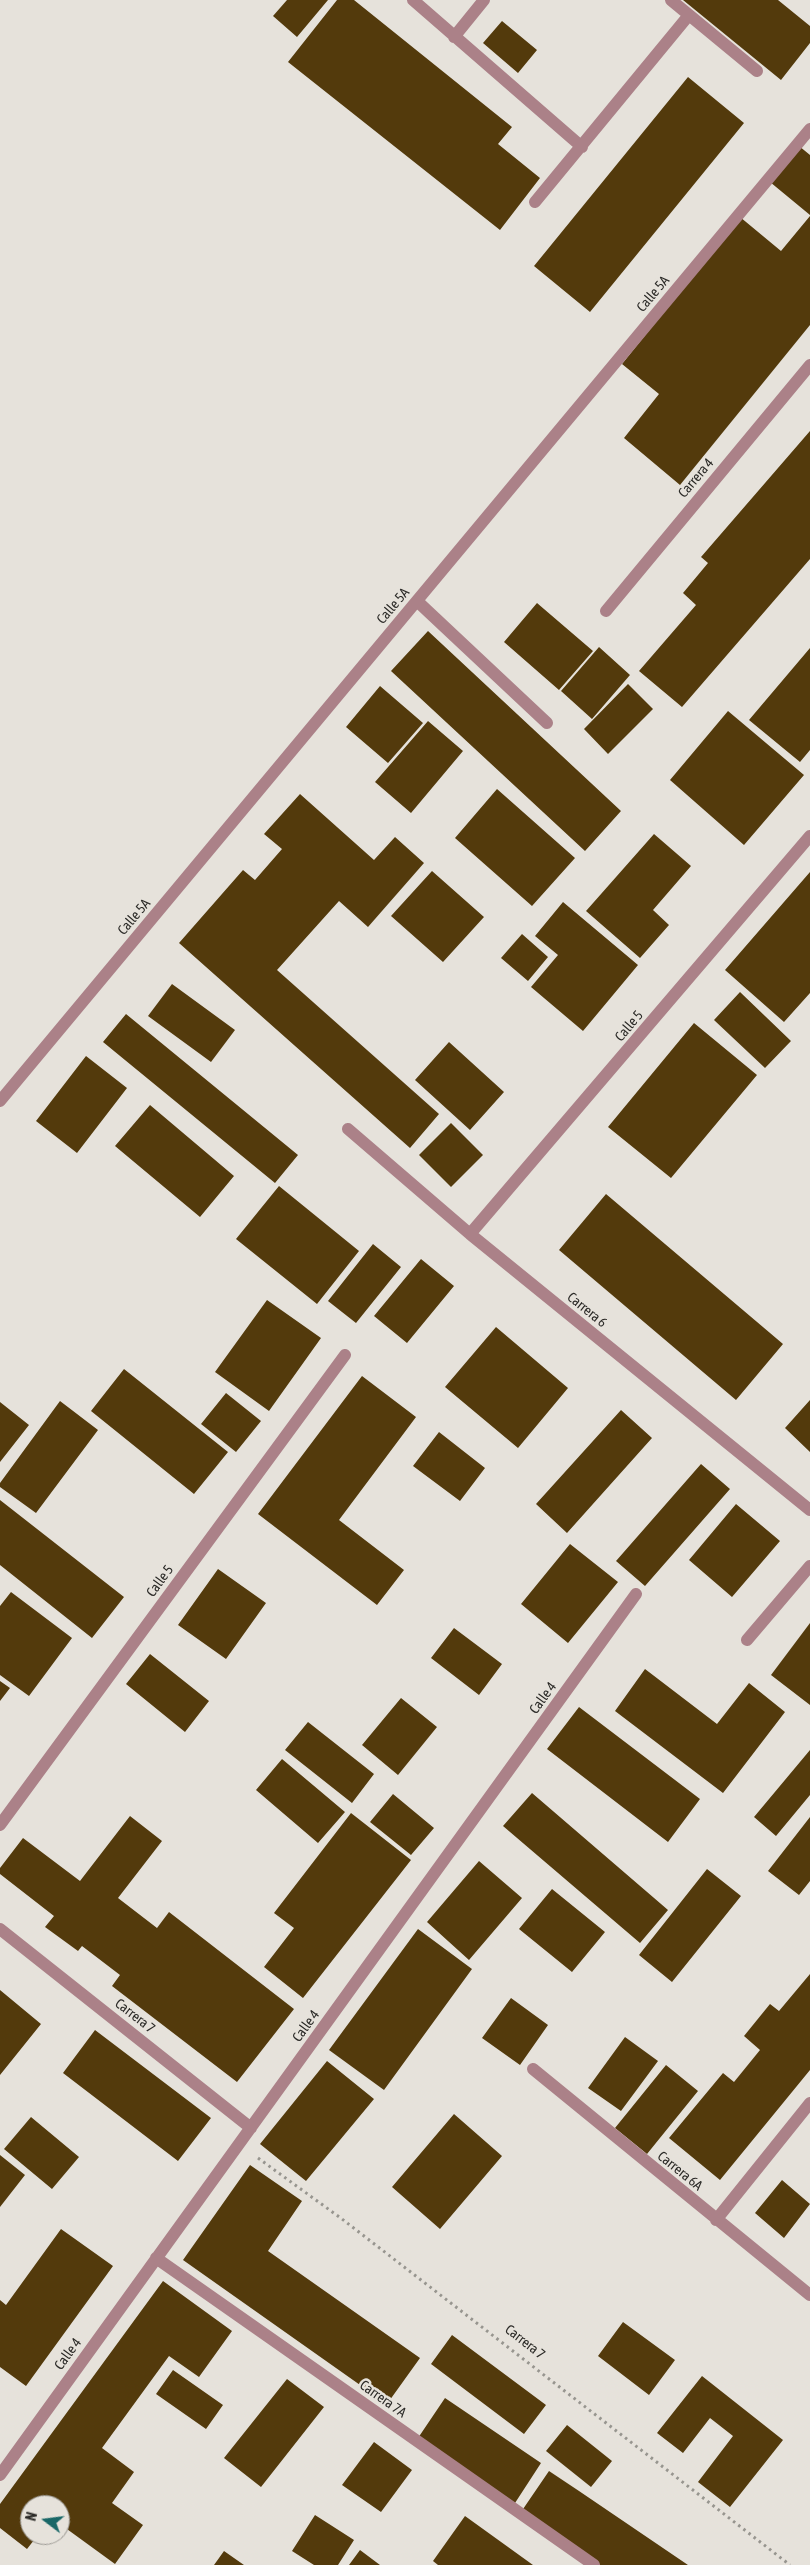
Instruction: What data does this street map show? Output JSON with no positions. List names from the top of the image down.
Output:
{
  "streets": {
    "street": [
      "Calle 5A",
      "Carrera 4",
      "Calle 5",
      "Carrera 6",
      "Calle 4",
      "Carrera 7",
      "Carrera 6A",
      "Carrera 7A"
    ]
  },
  "crossings": [
    ["Calle 5", "Carrera 6"],
    ["Calle 4", "Carrera 7"],
    ["Calle 4", "Carrera 7A"]
  ],
  "north": "left"
}
